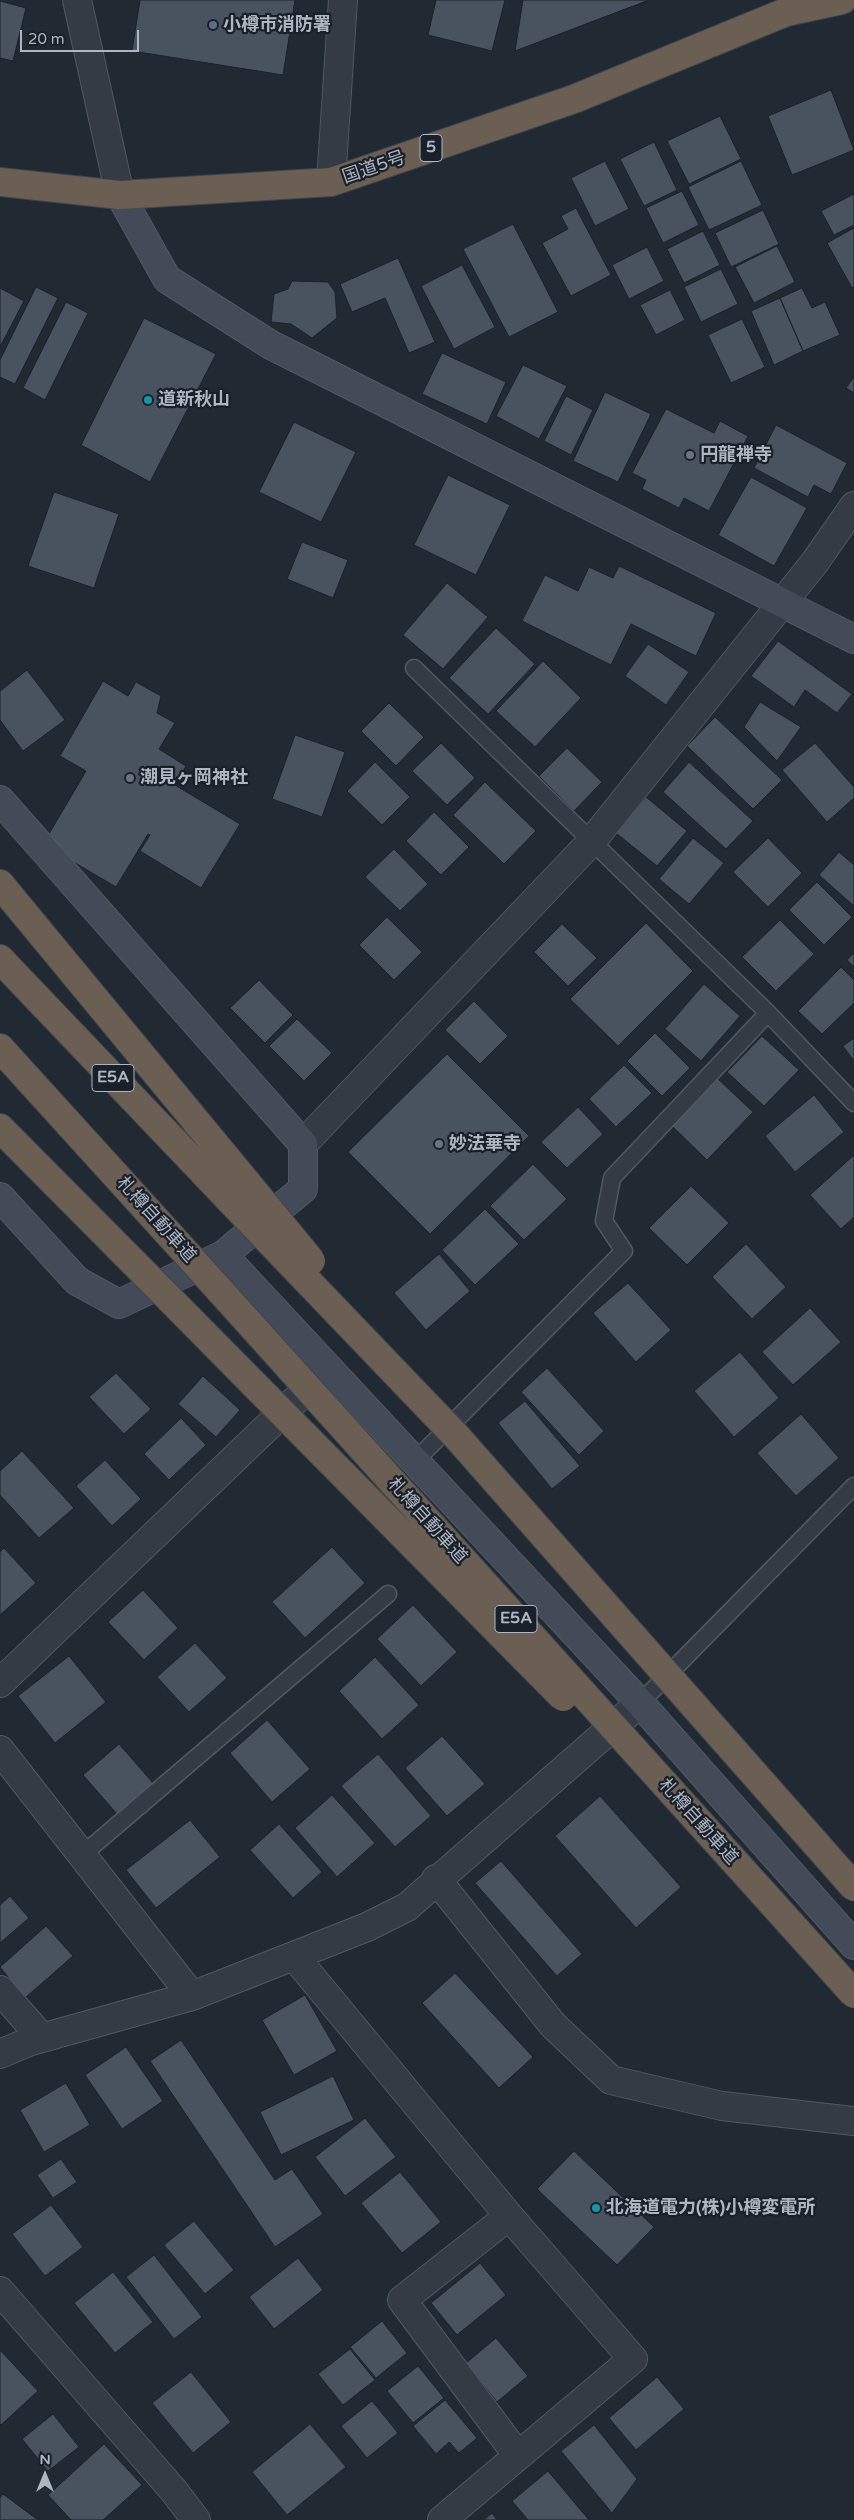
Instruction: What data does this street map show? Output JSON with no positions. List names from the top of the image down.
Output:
{
  "streets": {
    "highway": [
      "5",
      "国道5号",
      "E5A",
      "札樽自動車道"
    ]
  },
  "places": [
    "小樽市消防署",
    "道新秋山",
    "円龍禅寺",
    "潮見ヶ岡神社",
    "妙法華寺",
    "北海道電力(株)小樽変電所"
  ],
  "scale_bar": "20 m",
  "north": "top"
}
